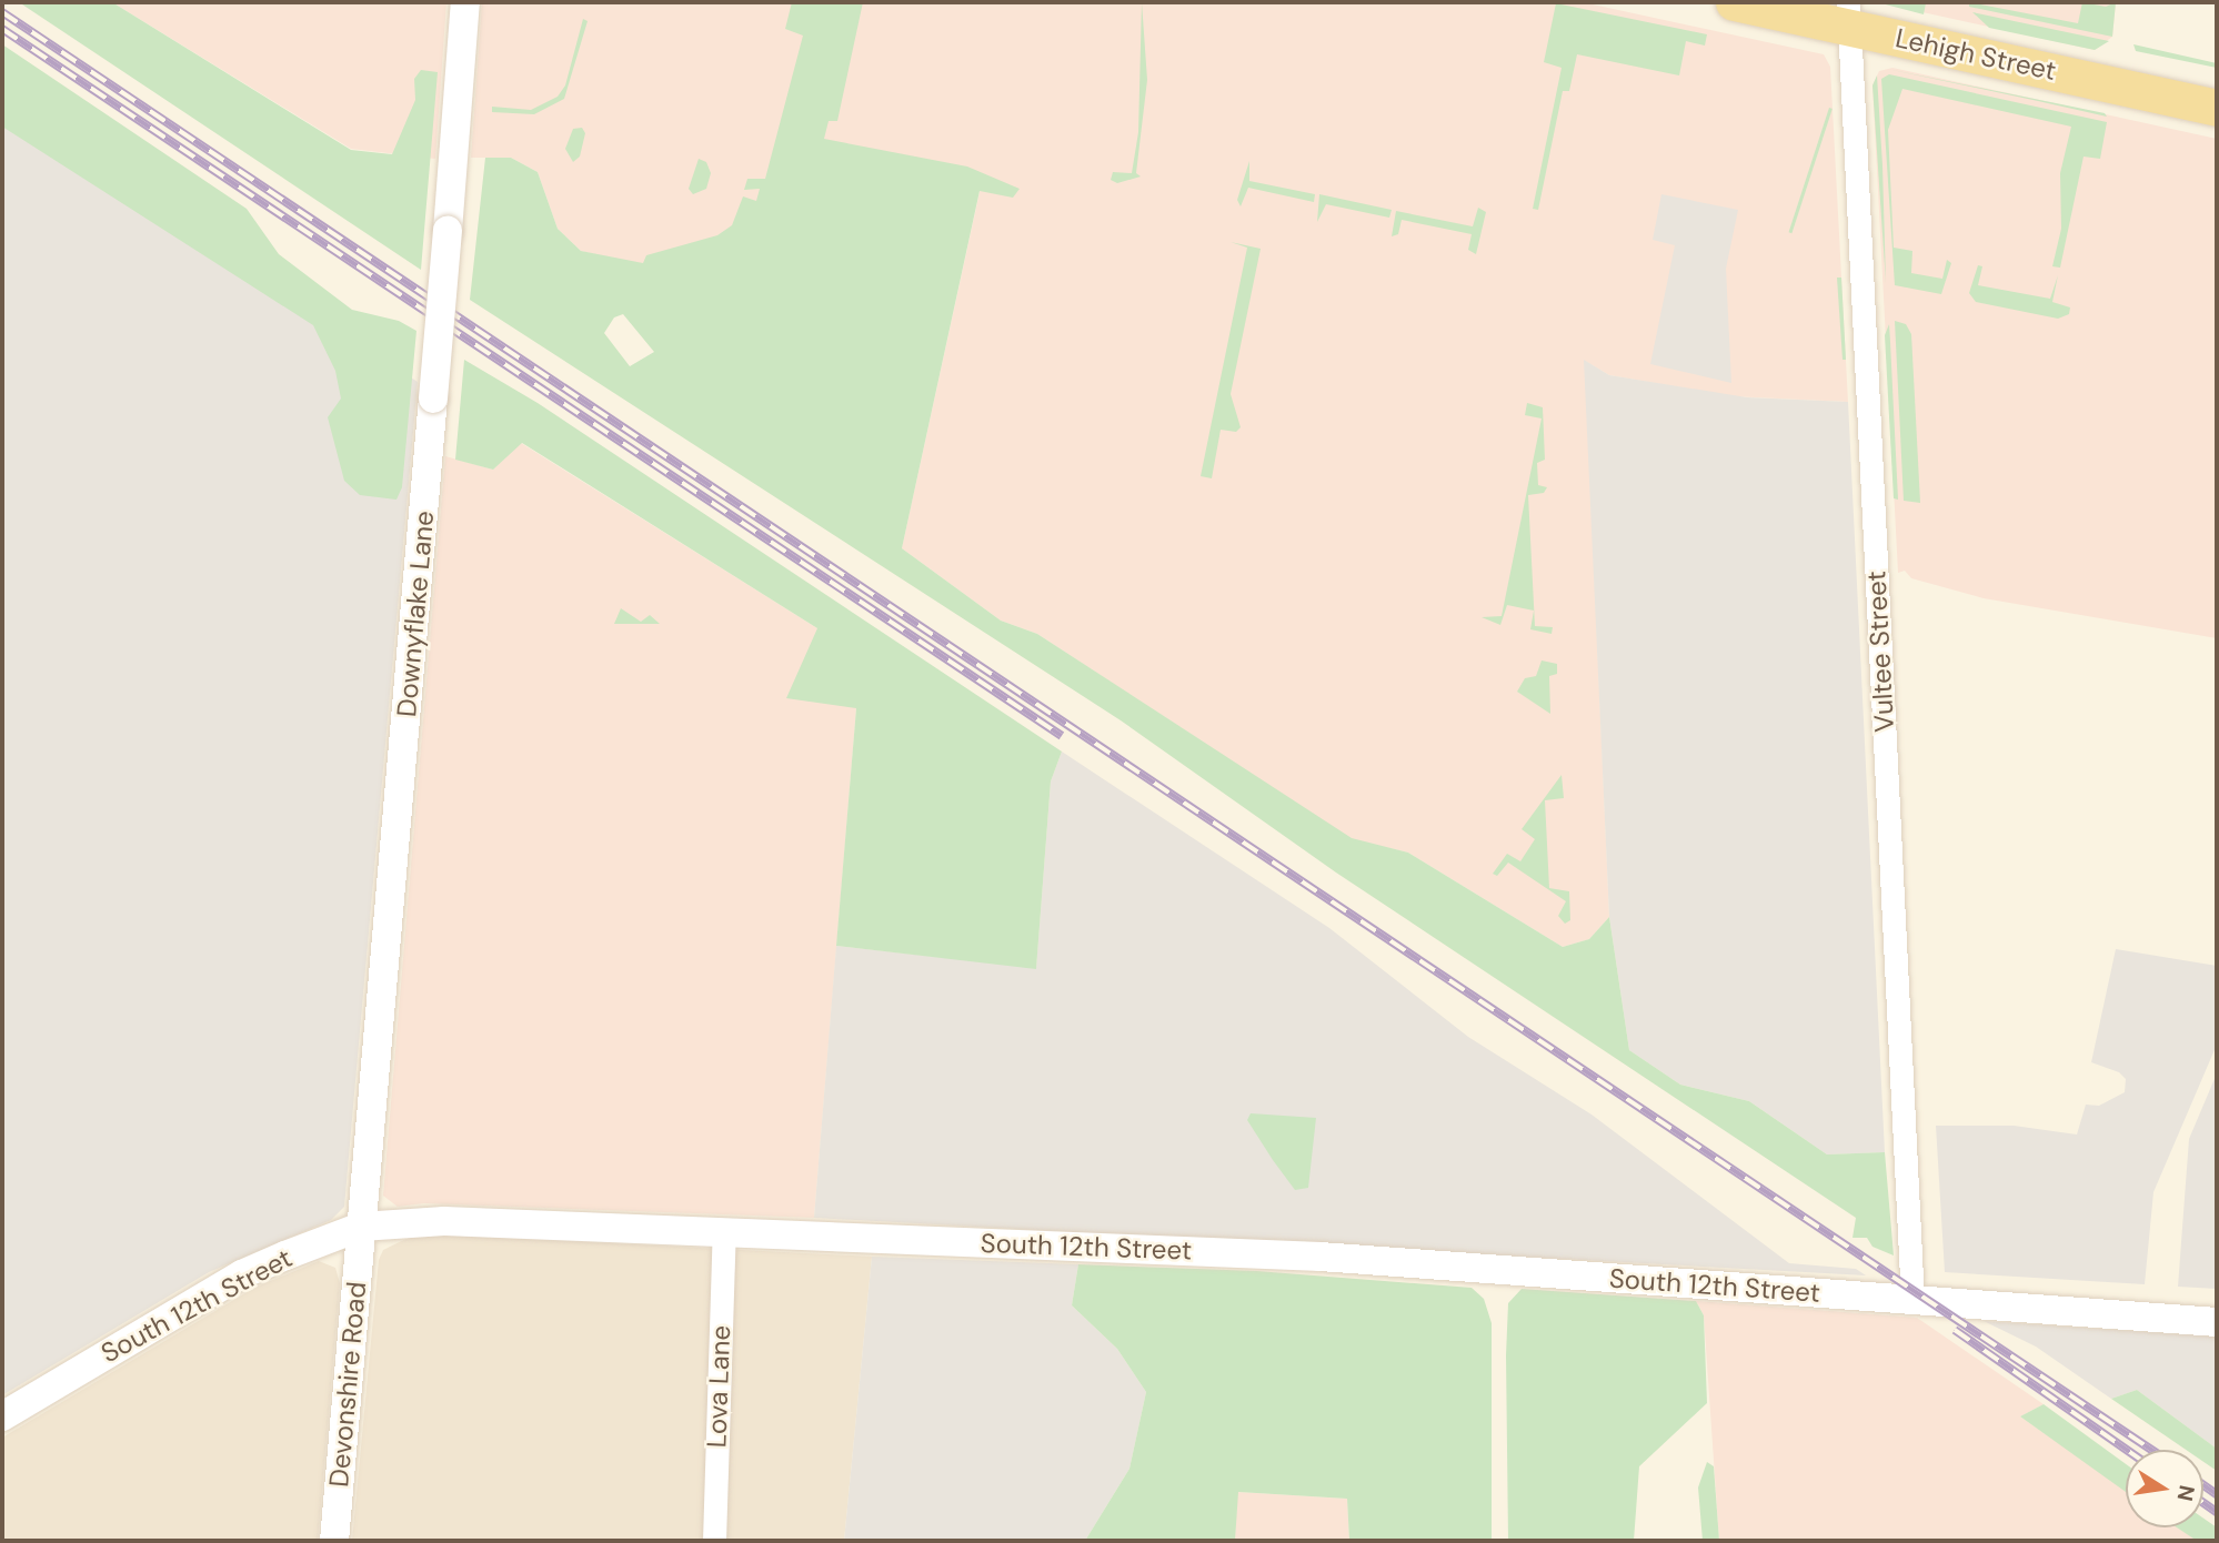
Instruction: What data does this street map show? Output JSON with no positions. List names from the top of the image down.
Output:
{
  "streets": {
    "main road": ["Lehigh Street"],
    "street": [
      "Downyflake Lane",
      "Vultee Street",
      "South 12th Street",
      "Devonshire Road",
      "Lova Lane"
    ]
  },
  "crossings": [
    ["Lehigh Street", "Vultee Street"],
    ["Downyflake Lane", "South 12th Street"],
    ["Downyflake Lane", "Devonshire Road"],
    ["Vultee Street", "South 12th Street"],
    ["South 12th Street", "Devonshire Road"],
    ["South 12th Street", "Lova Lane"]
  ],
  "north": "right"
}
